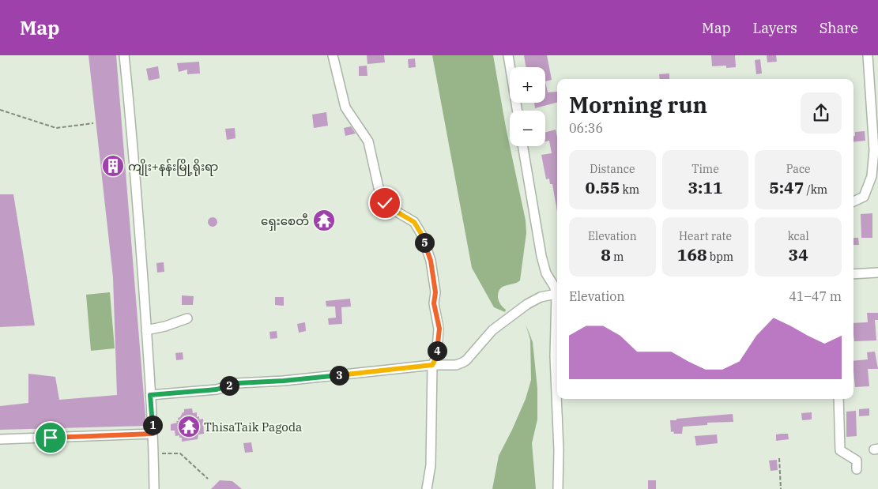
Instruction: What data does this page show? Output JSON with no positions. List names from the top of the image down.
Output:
{
  "places": {
    "building": ["ကျိုး+နန်းမြို့ရိုးရာ"],
    "temple": ["ရှေးစေတီ", "ThisaTaik Pagoda"]
  },
  "page": {
    "header": "Map",
    "nav": ["Map", "Layers", "Share"],
    "map_buttons": ["+", "−"],
    "heading": ["Morning run", "06:36"],
    "stats": [
      ["Distance", "0.55 km"],
      ["Time", "3:11"],
      ["Pace", "5:47 /km"],
      ["Elevation", "8 m"],
      ["Heart rate", "168 bpm"],
      ["kcal", "34"]
    ],
    "pins": [
      "5",
      "4",
      "3",
      "2",
      "1"
    ],
    "chart": ["Elevation", "41–47 m"]
  }
}
